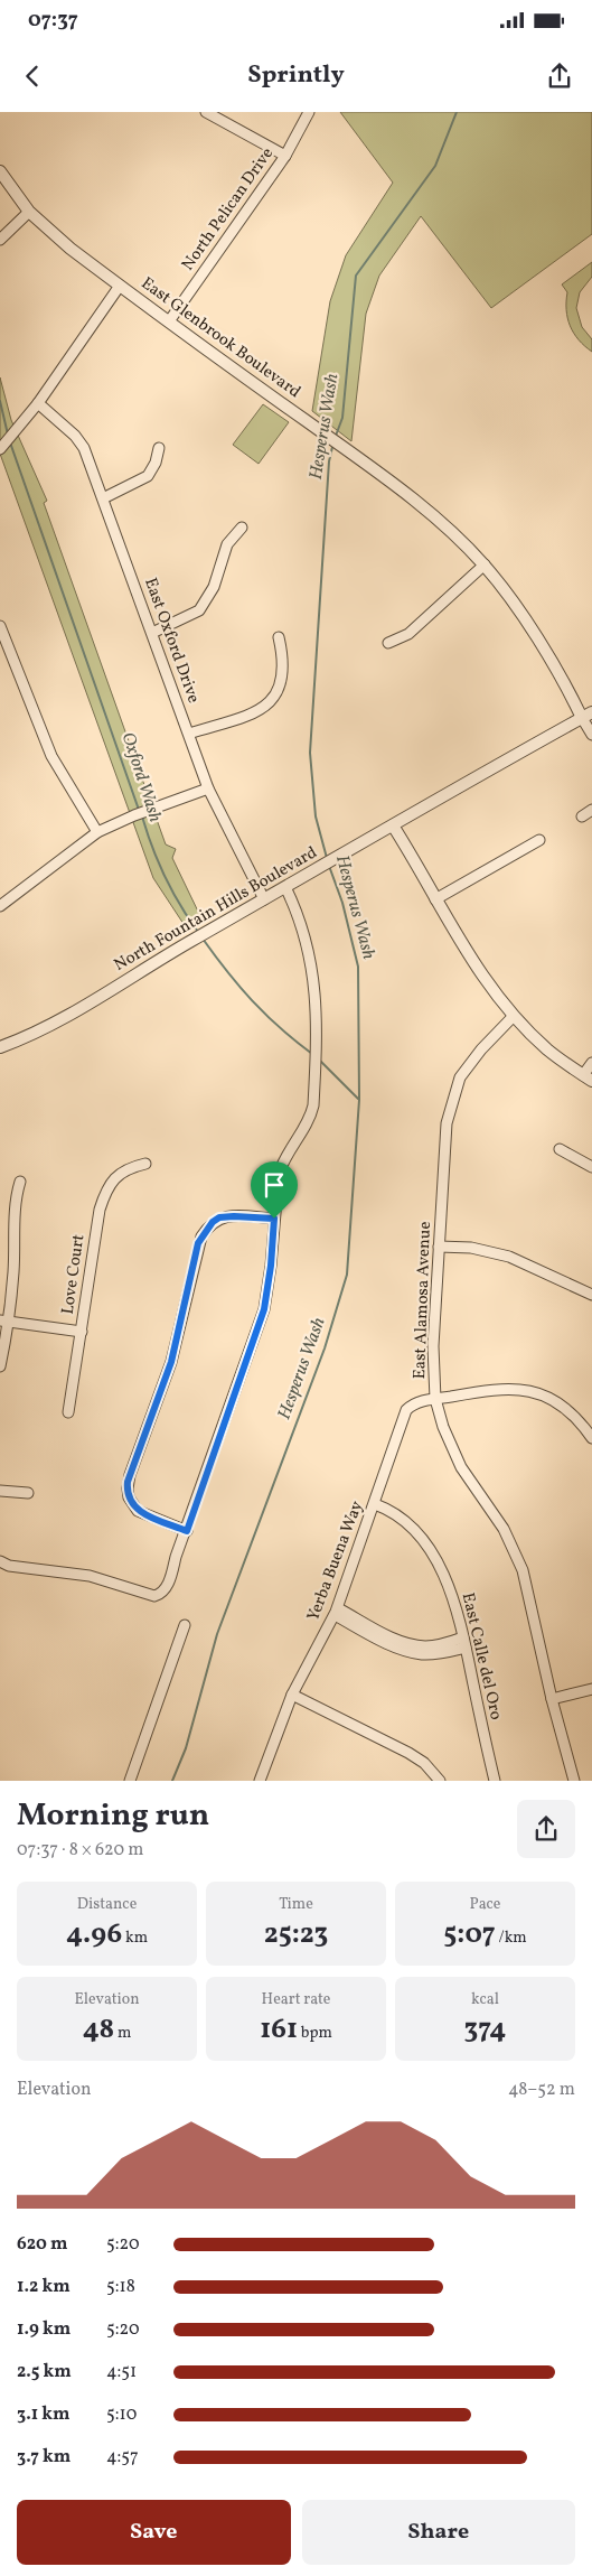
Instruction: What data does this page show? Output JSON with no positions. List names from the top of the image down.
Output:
{
  "streets": {
    "street": [
      "North Pelican Drive",
      "East Glenbrook Boulevard",
      "East Oxford Drive",
      "North Fountain Hills Boulevard",
      "Love Court",
      "East Alamosa Avenue",
      "Yerba Buena Way",
      "East Calle del Oro"
    ]
  },
  "crossings": [
    ["North Pelican Drive", "East Glenbrook Boulevard"],
    ["East Glenbrook Boulevard", "North Fountain Hills Boulevard"],
    ["East Oxford Drive", "North Fountain Hills Boulevard"],
    ["East Alamosa Avenue", "Yerba Buena Way"],
    ["Yerba Buena Way", "East Calle del Oro"]
  ],
  "water": ["Hesperus Wash", "Oxford Wash"],
  "page": {
    "status": "07:37",
    "header": "Sprintly",
    "heading": ["Morning run", "07:37 · 8 × 620 m"],
    "stats": [
      ["Distance", "4.96 km"],
      ["Time", "25:23"],
      ["Pace", "5:07 /km"],
      ["Elevation", "48 m"],
      ["Heart rate", "161 bpm"],
      ["kcal", "374"]
    ],
    "chart": ["Elevation", "48–52 m"],
    "list": [
      {
        "name": "620 m",
        "note": "5:20"
      },
      {
        "name": "1.2 km",
        "note": "5:18"
      },
      {
        "name": "1.9 km",
        "note": "5:20"
      },
      {
        "name": "2.5 km",
        "note": "4:51"
      },
      {
        "name": "3.1 km",
        "note": "5:10"
      },
      {
        "name": "3.7 km",
        "note": "4:57"
      }
    ],
    "buttons": ["Save", "Share"]
  }
}
